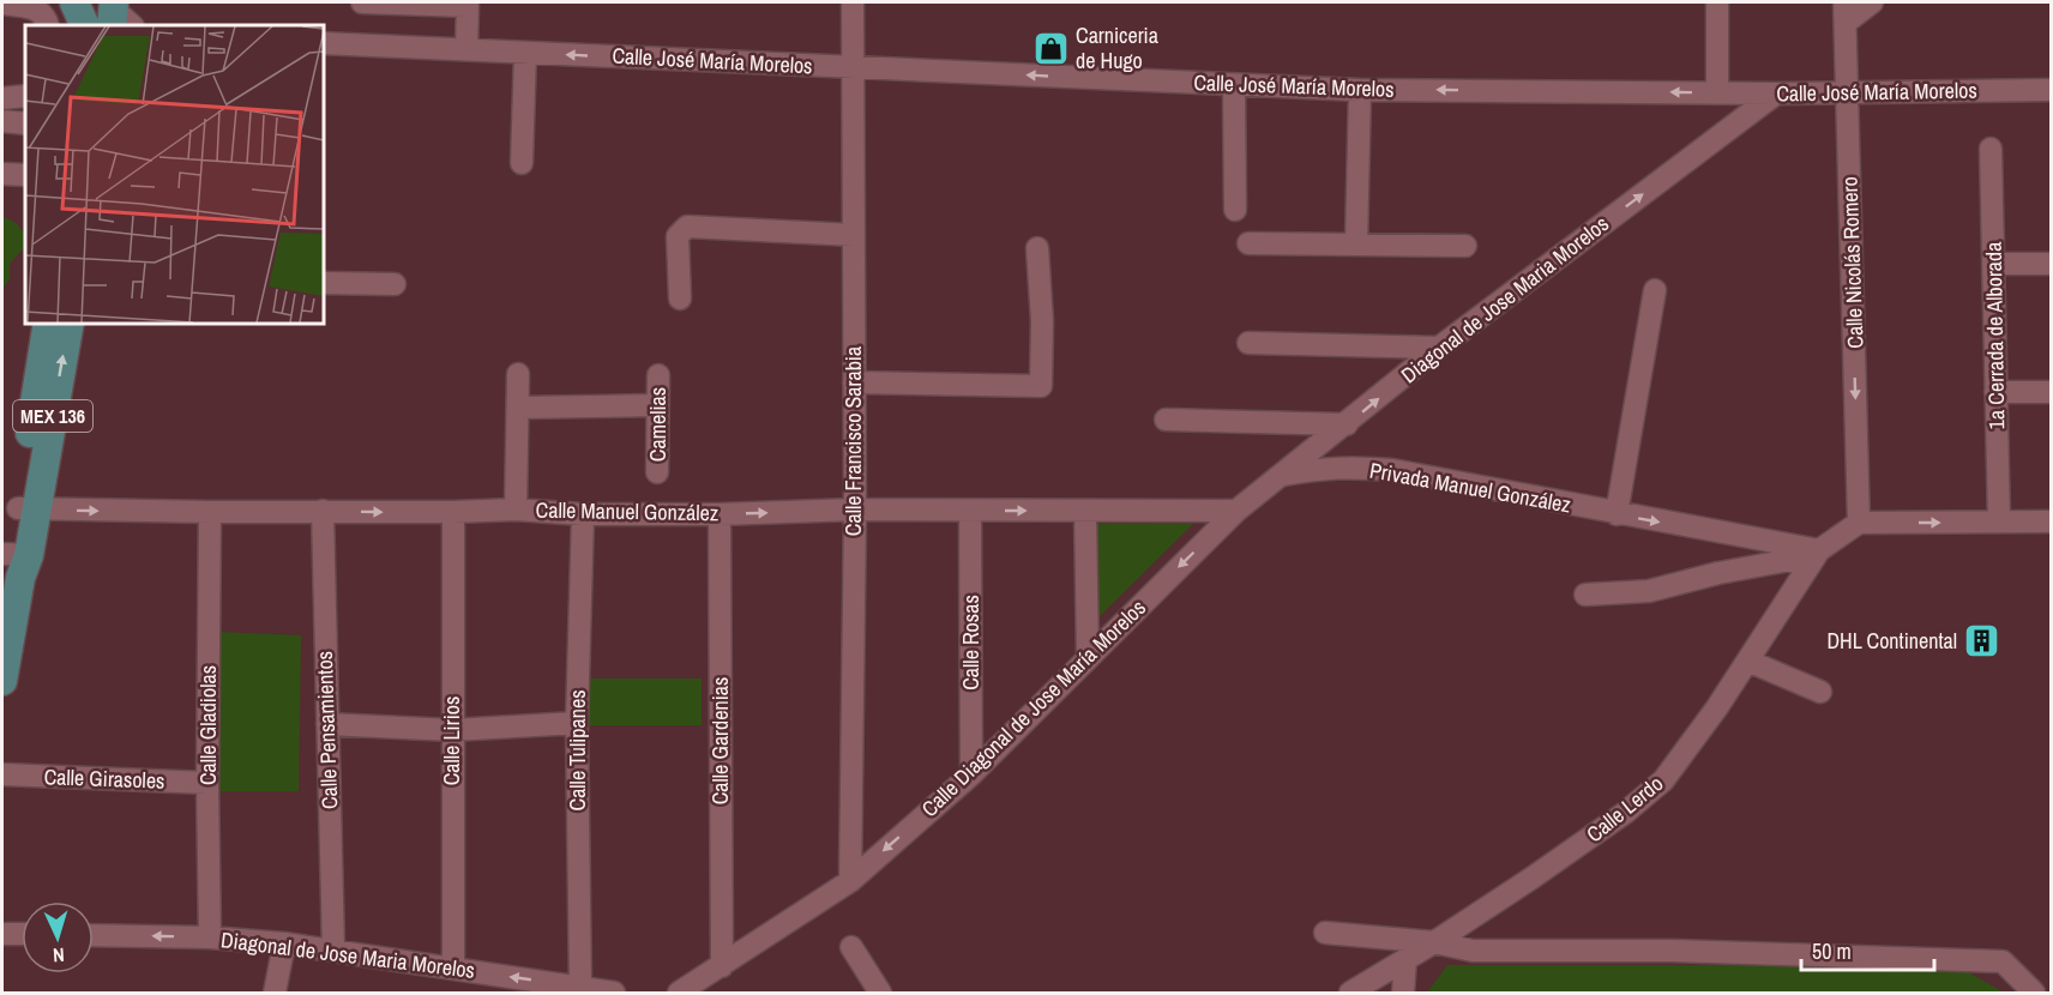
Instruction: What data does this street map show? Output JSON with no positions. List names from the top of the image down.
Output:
{
  "streets": {
    "main road": ["MEX 136"],
    "street": [
      "Calle José María Morelos",
      "Calle Nicolás Romero",
      "Diagonal de Jose Maria Morelos",
      "1a Cerrada de Alborada",
      "Camelias",
      "Calle Francisco Sarabia",
      "Privada Manuel González",
      "Calle Manuel González",
      "Calle Rosas",
      "Calle Diagonal de Jose María Morelos",
      "Calle Gladiolas",
      "Calle Pensamientos",
      "Calle Lirios",
      "Calle Gardenias",
      "Calle Tulipanes",
      "Calle Girasoles",
      "Calle Lerdo"
    ]
  },
  "crossings": [
    ["Calle José María Morelos", "Calle Nicolás Romero"],
    ["Calle José María Morelos", "Diagonal de Jose Maria Morelos"],
    ["Calle José María Morelos", "Calle Francisco Sarabia"],
    ["Calle Nicolás Romero", "Calle Lerdo"],
    ["Diagonal de Jose Maria Morelos", "Privada Manuel González"],
    ["Diagonal de Jose Maria Morelos", "Calle Manuel González"],
    ["Diagonal de Jose Maria Morelos", "Calle Diagonal de Jose María Morelos"],
    ["Diagonal de Jose Maria Morelos", "Calle Gladiolas"],
    ["Diagonal de Jose Maria Morelos", "Calle Pensamientos"],
    ["Diagonal de Jose Maria Morelos", "Calle Lirios"],
    ["Diagonal de Jose Maria Morelos", "Calle Tulipanes"],
    ["MEX 136", "Calle Manuel González"],
    ["Calle Francisco Sarabia", "Calle Manuel González"],
    ["Calle Francisco Sarabia", "Calle Diagonal de Jose María Morelos"],
    ["Privada Manuel González", "Calle Lerdo"],
    ["Calle Manuel González", "Calle Rosas"],
    ["Calle Manuel González", "Calle Diagonal de Jose María Morelos"],
    ["Calle Manuel González", "Calle Gladiolas"],
    ["Calle Manuel González", "Calle Pensamientos"],
    ["Calle Manuel González", "Calle Lirios"],
    ["Calle Manuel González", "Calle Gardenias"],
    ["Calle Manuel González", "Calle Tulipanes"],
    ["Calle Rosas", "Calle Diagonal de Jose María Morelos"],
    ["Calle Diagonal de Jose María Morelos", "Calle Gardenias"],
    ["Calle Gladiolas", "Calle Girasoles"]
  ],
  "one_way": [
    "Calle José María Morelos",
    "Calle Nicolás Romero",
    "Calle Manuel González",
    "Calle Diagonal de Jose María Morelos"
  ],
  "places": {
    "shop": ["Carniceria de Hugo"],
    "building": ["DHL Continental"]
  },
  "scale_bar": "50 m",
  "north": "bottom"
}
